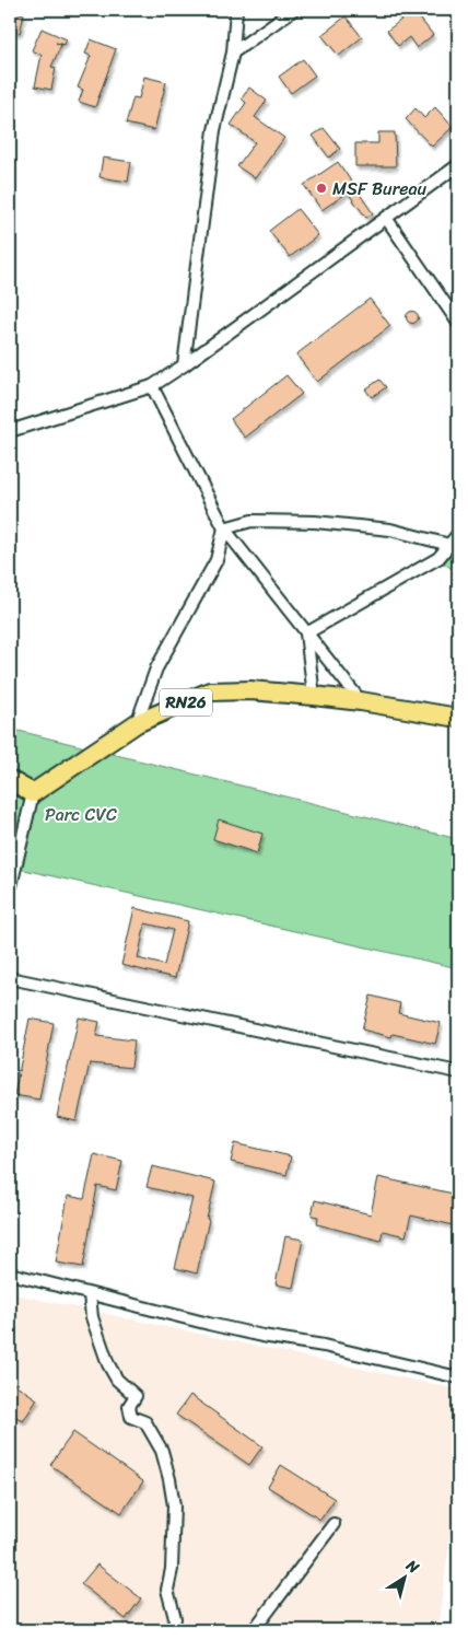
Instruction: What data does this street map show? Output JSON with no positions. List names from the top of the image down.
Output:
{
  "streets": {
    "main road": ["RN26"]
  },
  "parks": ["Parc CVC"],
  "places": ["MSF Bureau"],
  "north": "top right"
}
